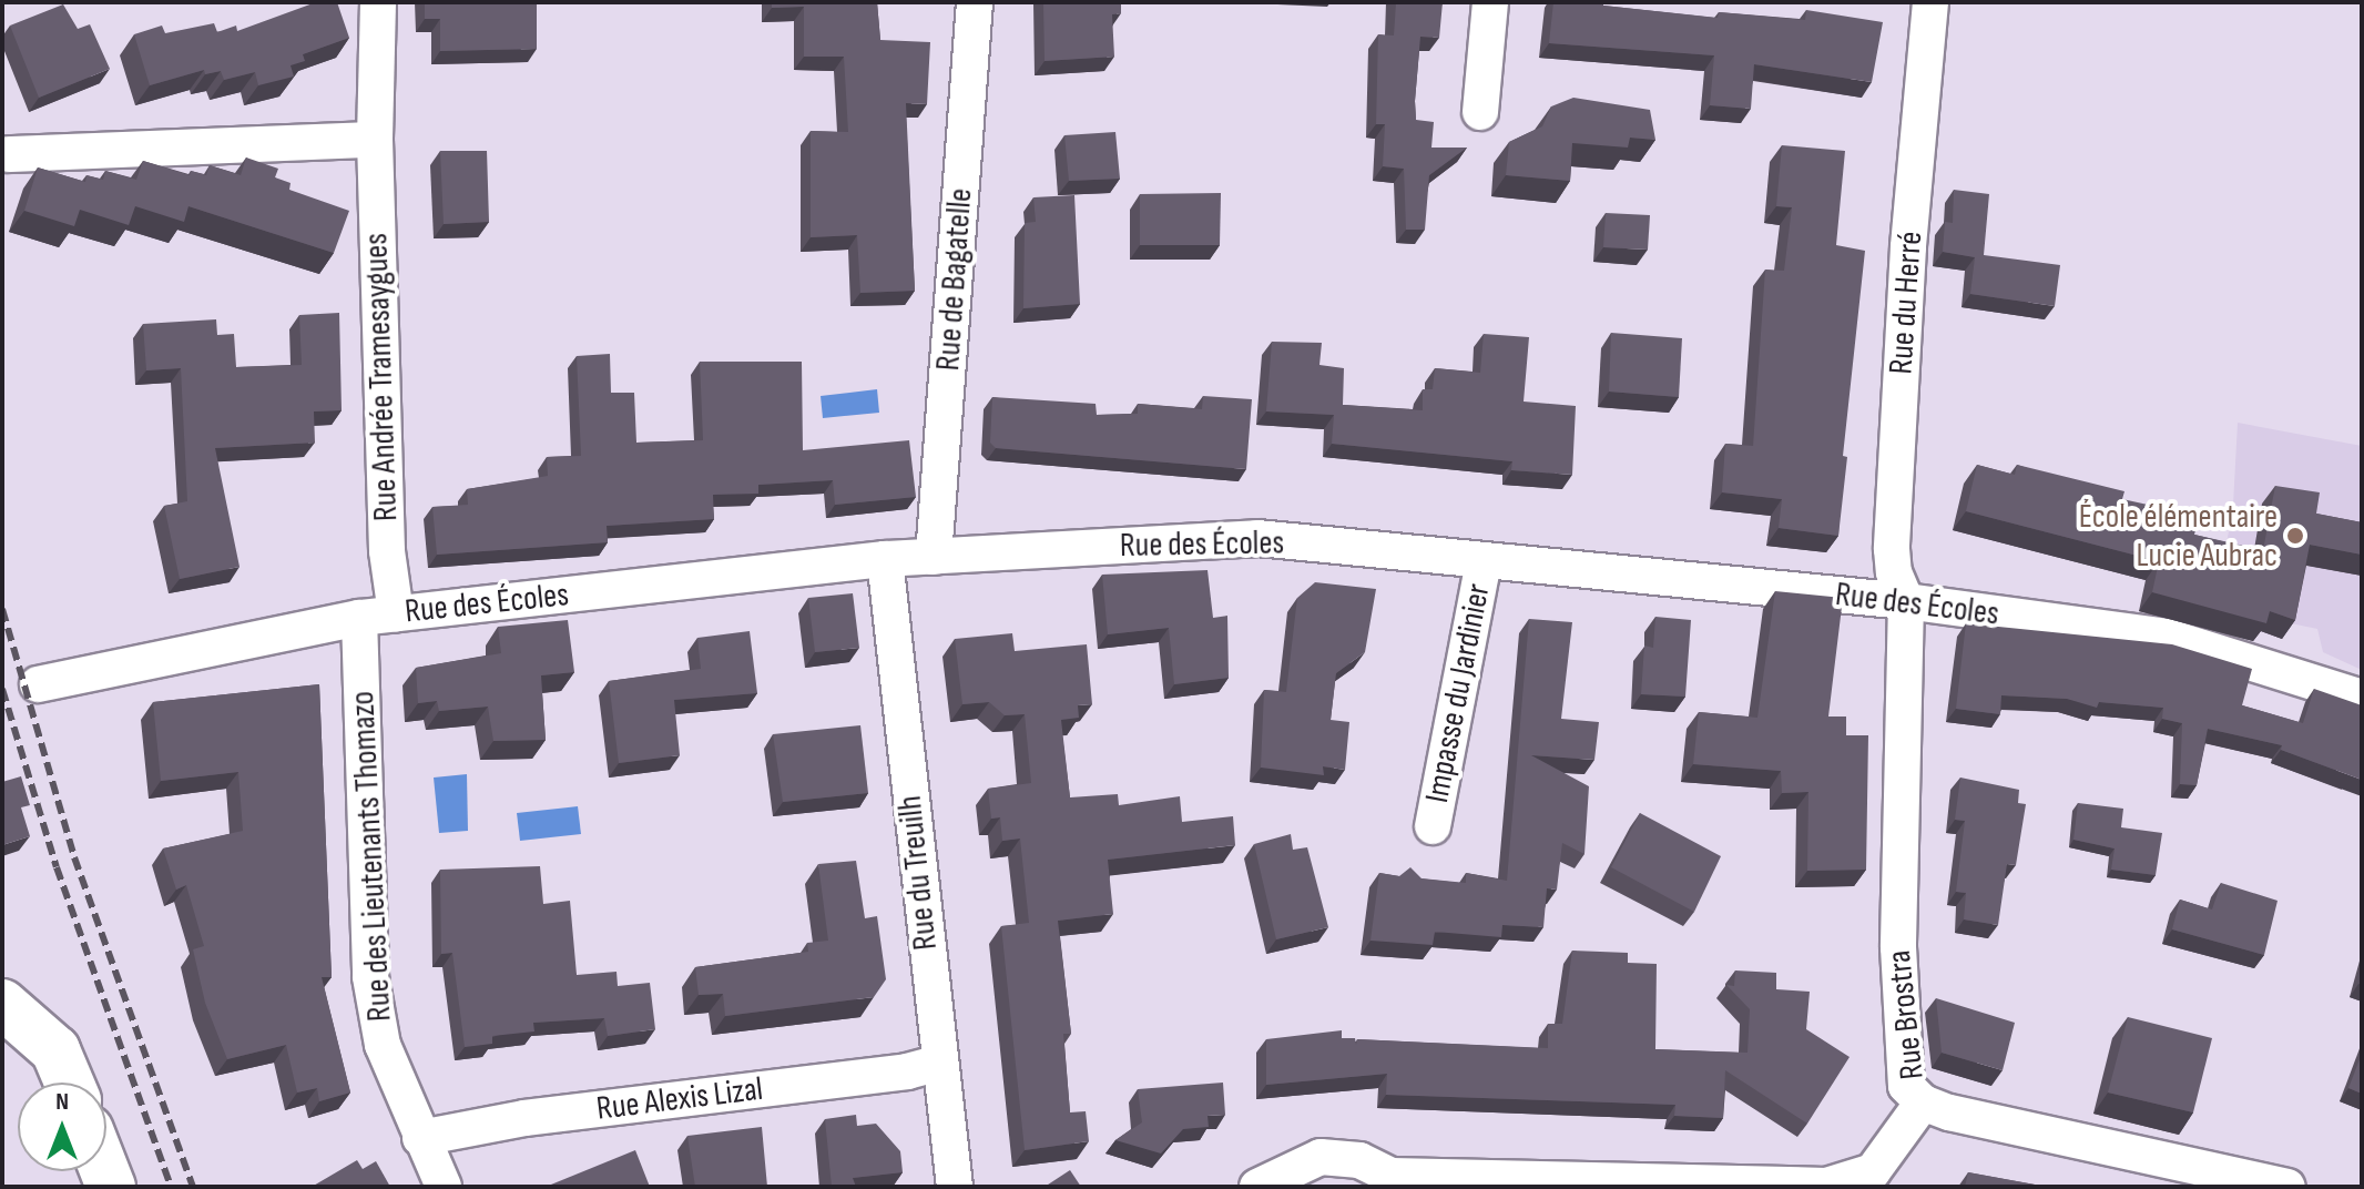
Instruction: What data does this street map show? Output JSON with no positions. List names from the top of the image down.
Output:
{
  "streets": {
    "street": [
      "Rue de Bagatelle",
      "Rue du Herré",
      "Rue Andrée Tramesaygues",
      "Rue des Écoles",
      "Impasse du Jardinier",
      "Rue des Lieutenants Thomazo",
      "Rue du Treuilh",
      "Rue Brostra",
      "Rue Alexis Lizal"
    ]
  },
  "crossings": [
    ["Rue de Bagatelle", "Rue des Écoles"],
    ["Rue du Herré", "Rue des Écoles"],
    ["Rue du Herré", "Rue Brostra"],
    ["Rue Andrée Tramesaygues", "Rue des Écoles"],
    ["Rue des Écoles", "Impasse du Jardinier"],
    ["Rue des Écoles", "Rue des Lieutenants Thomazo"],
    ["Rue des Écoles", "Rue du Treuilh"],
    ["Rue des Écoles", "Rue Brostra"],
    ["Rue des Lieutenants Thomazo", "Rue Alexis Lizal"],
    ["Rue du Treuilh", "Rue Alexis Lizal"]
  ],
  "places": ["École élémentaire Lucie Aubrac"],
  "north": "top"
}
